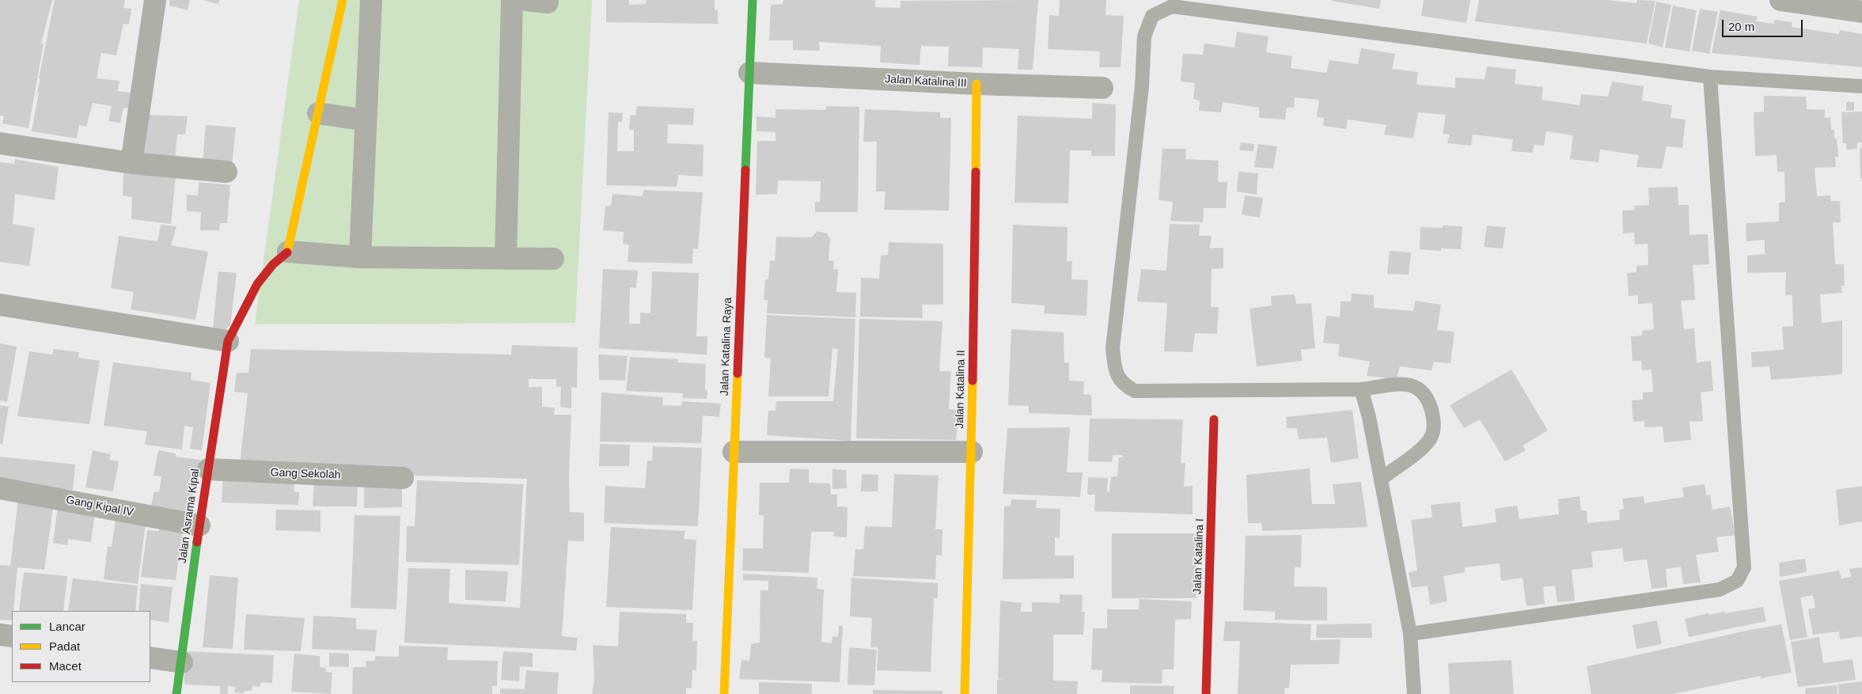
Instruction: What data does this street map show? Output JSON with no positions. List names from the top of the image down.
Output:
{
  "streets": {
    "street": [
      "Jalan Katalina III",
      "Jalan Katalina Raya",
      "Jalan Katalina II",
      "Gang Sekolah",
      "Gang Kipal IV",
      "Jalan Asrama Kipal",
      "Jalan Katalina I"
    ]
  },
  "crossings": [
    ["Jalan Katalina III", "Jalan Katalina Raya"],
    ["Jalan Katalina III", "Jalan Katalina II"],
    ["Gang Sekolah", "Jalan Asrama Kipal"],
    ["Gang Kipal IV", "Jalan Asrama Kipal"]
  ],
  "legend": ["Lancar", "Padat", "Macet"],
  "scale_bar": "20 m"
}
